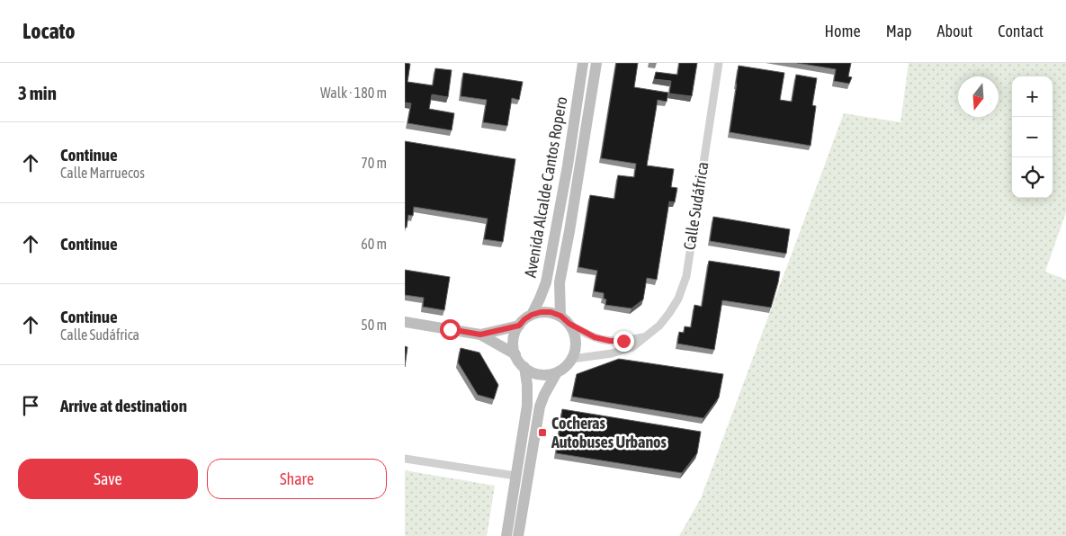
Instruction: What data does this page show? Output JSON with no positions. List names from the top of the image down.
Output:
{
  "streets": {
    "main road": ["Avenida Alcalde Cantos Ropero"],
    "street": ["Calle Sudáfrica"]
  },
  "crossings": [
    ["Avenida Alcalde Cantos Ropero", "Calle Sudáfrica"]
  ],
  "places": {
    "transit": ["Cocheras Autobuses Urbanos"]
  },
  "north": "bottom",
  "page": {
    "header": "Locato",
    "nav": [
      "Home",
      "Map",
      "About",
      "Contact"
    ],
    "heading": ["3 min", "Walk · 180 m"],
    "map_buttons": ["+", "−"],
    "list": [
      ["Continue", "Calle Marruecos", "70 m"],
      ["Continue", "60 m"],
      ["Continue", "Calle Sudáfrica", "50 m"],
      "Arrive at destination"
    ],
    "buttons": ["Save", "Share"]
  }
}
